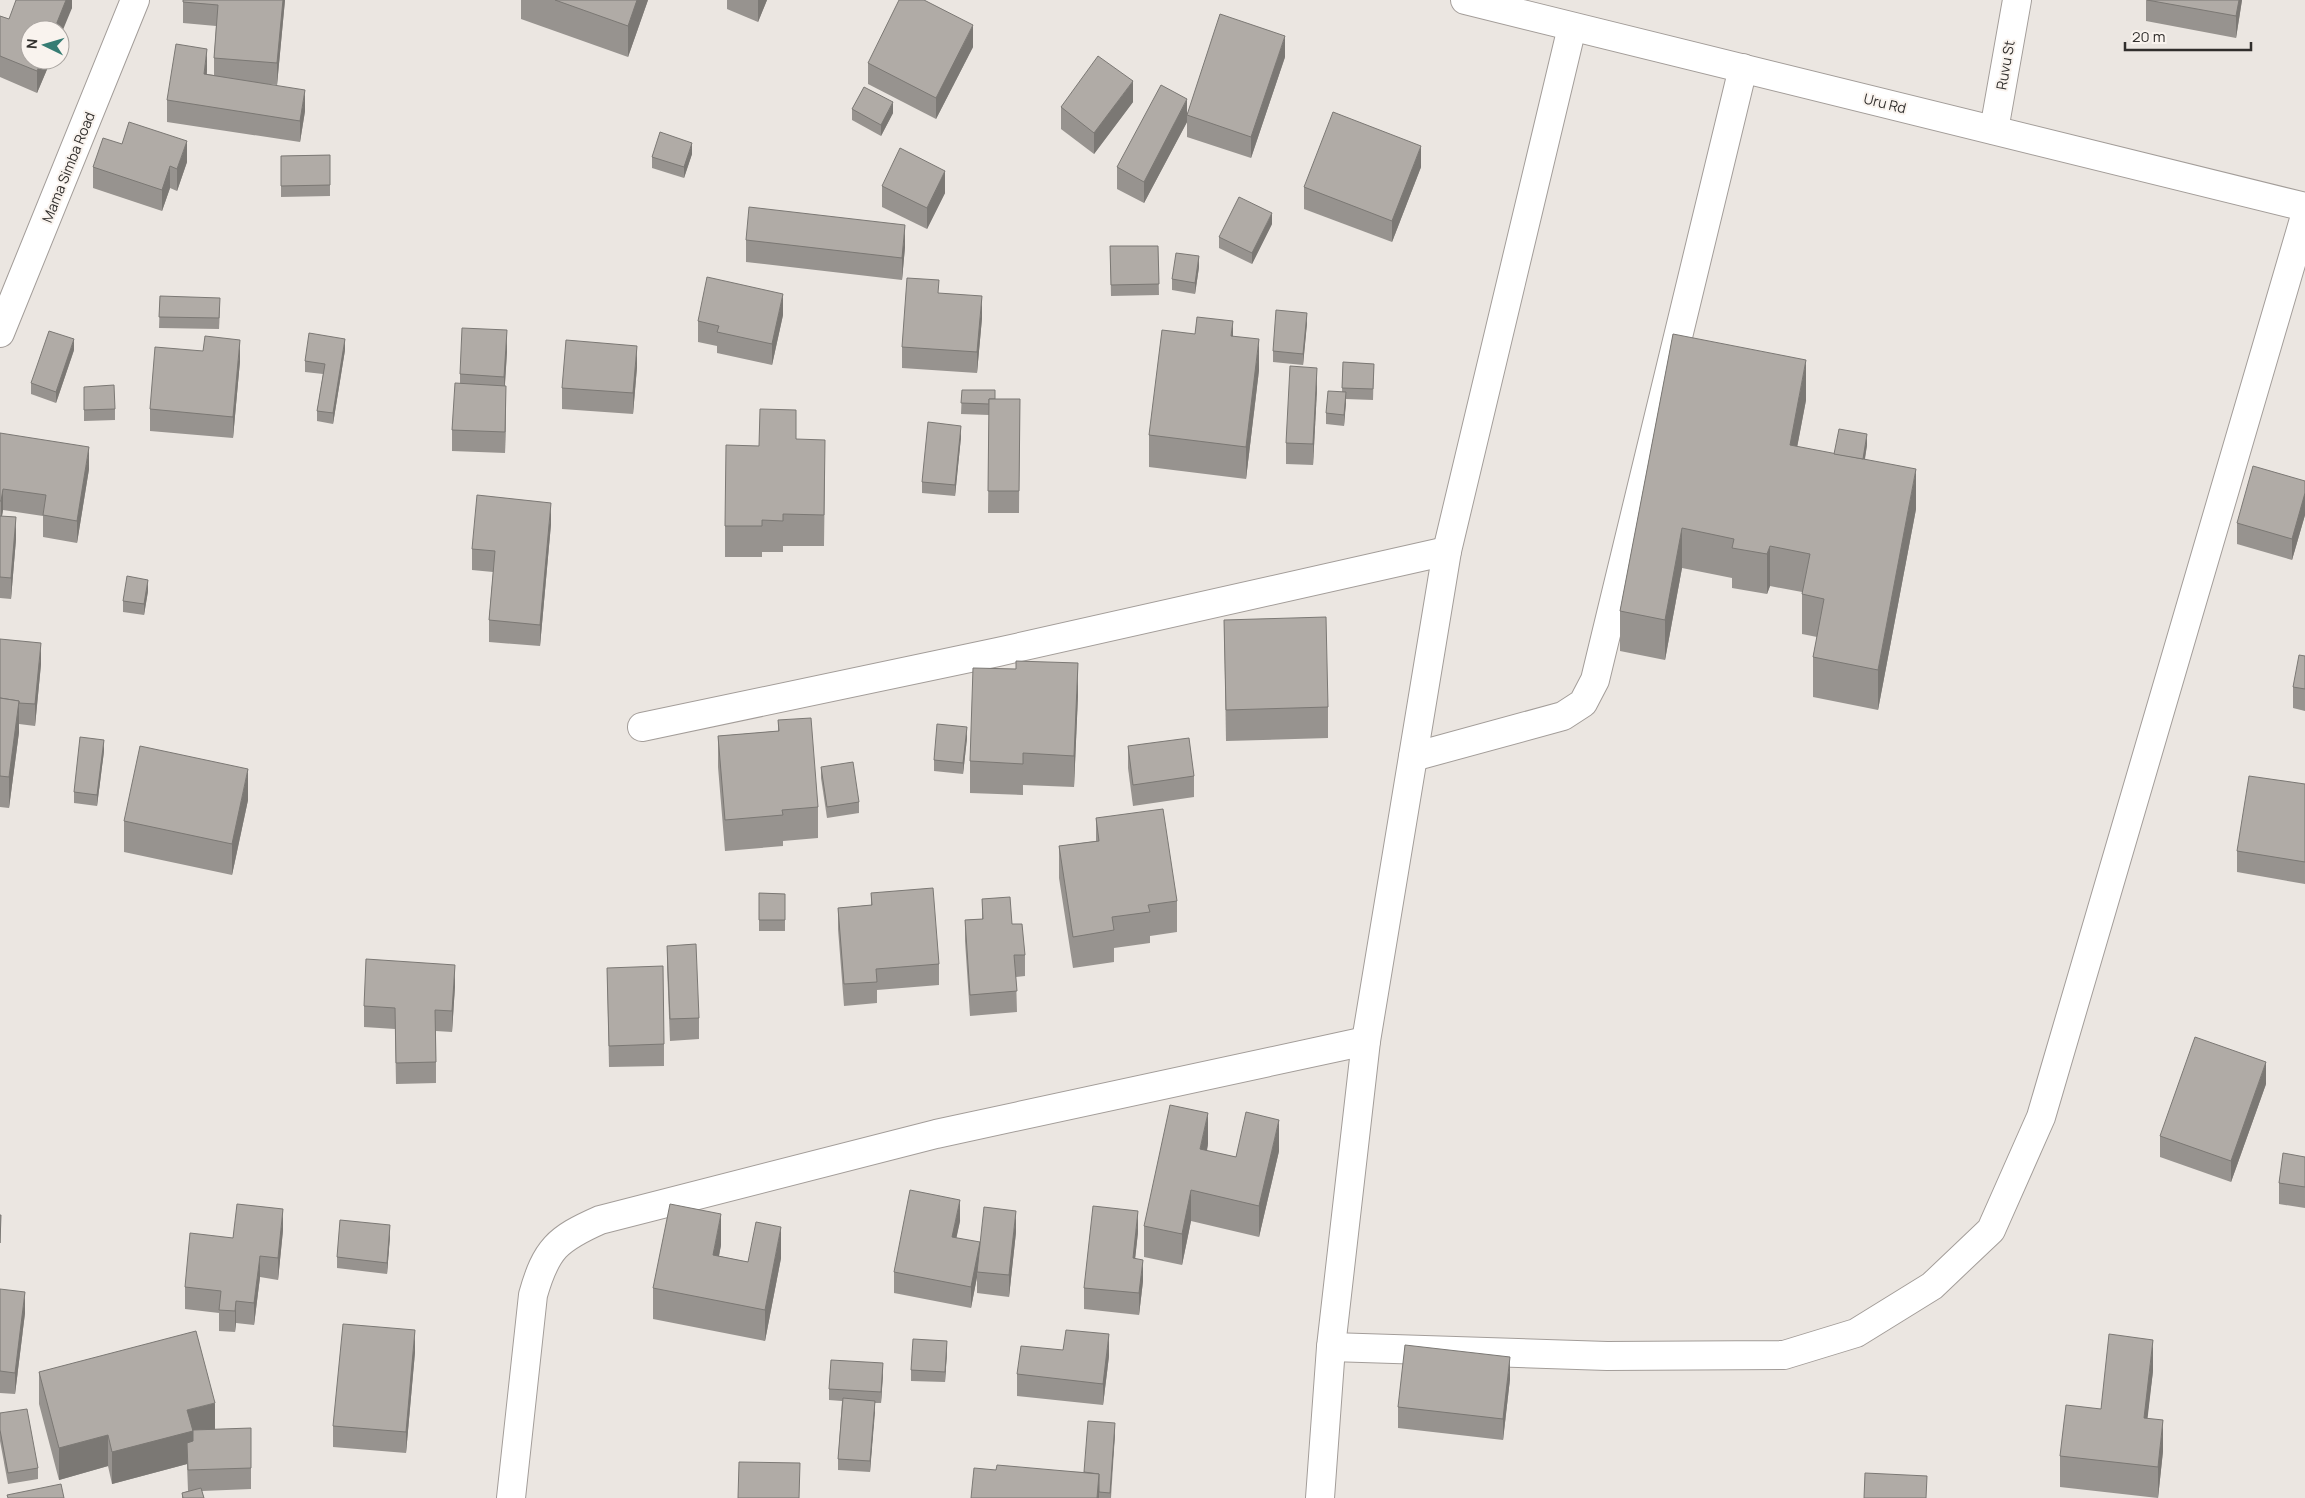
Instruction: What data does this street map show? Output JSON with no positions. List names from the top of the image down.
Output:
{
  "streets": {
    "street": ["Ruvu St", "Uru Rd", "Mama Simba Road"]
  },
  "crossings": [
    ["Ruvu St", "Uru Rd"]
  ],
  "scale_bar": "20 m",
  "north": "left"
}
